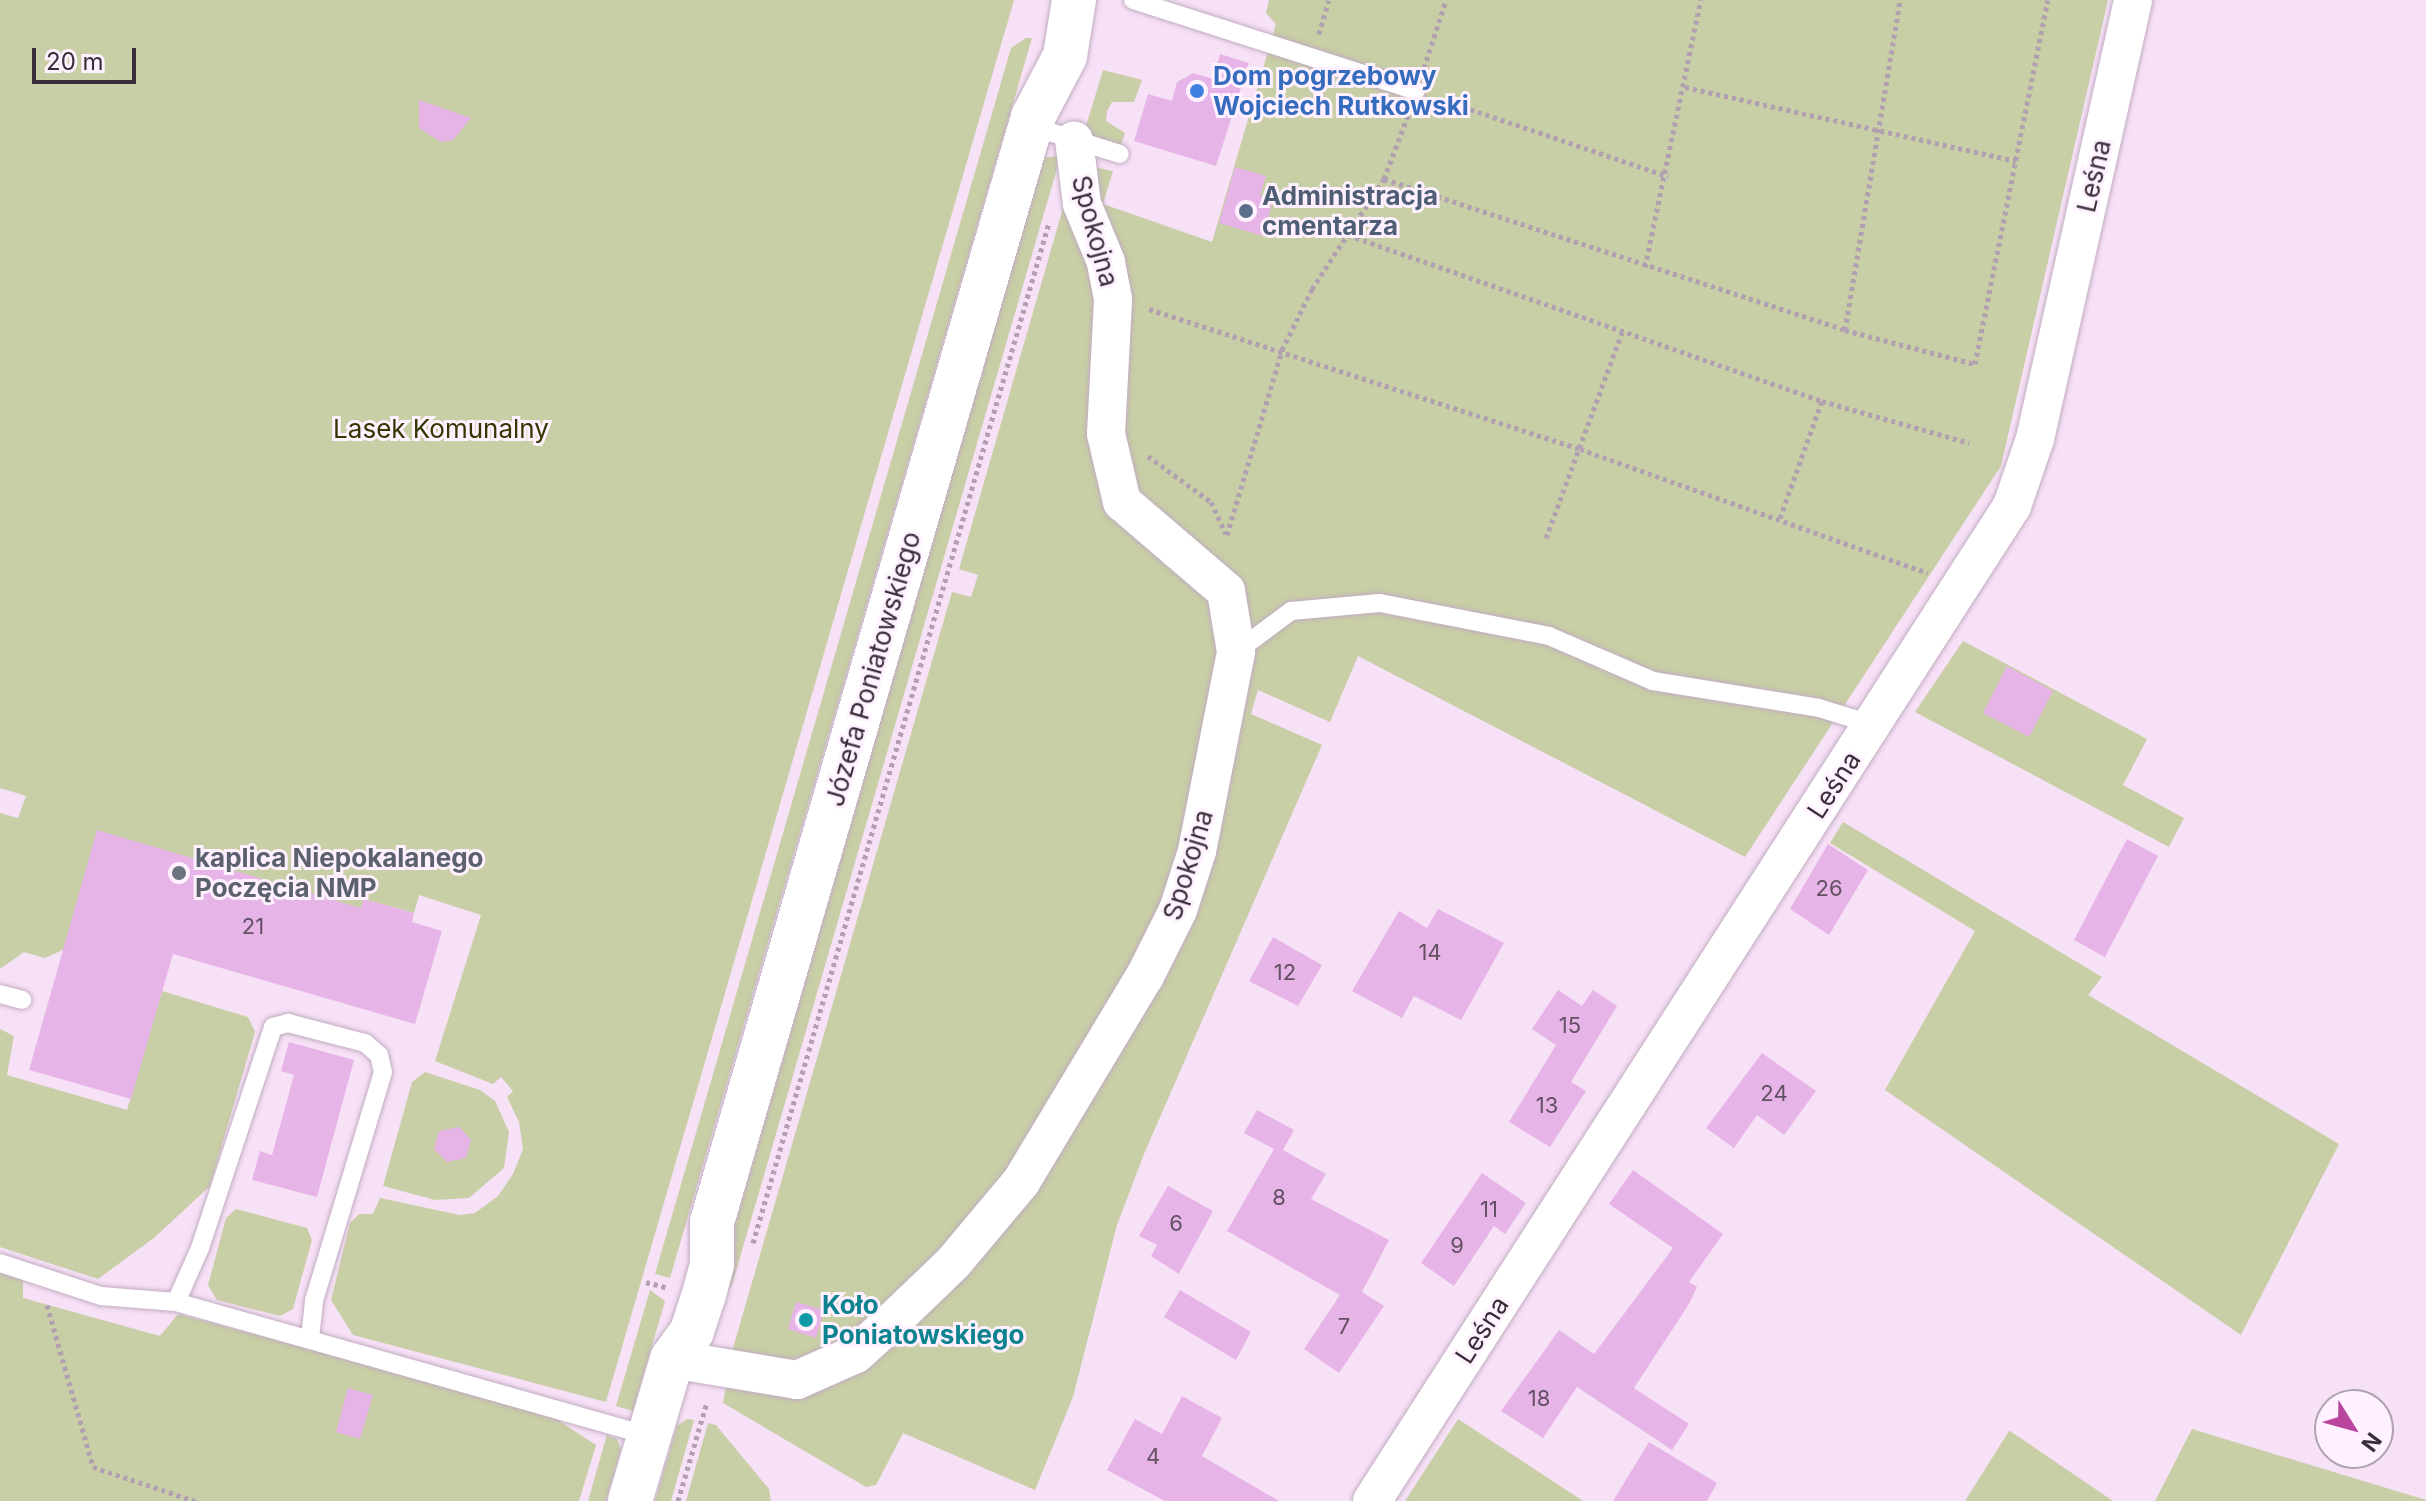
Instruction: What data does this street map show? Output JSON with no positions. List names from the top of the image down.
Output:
{
  "streets": {
    "street": ["Leśna", "Spokojna", "Józefa Poniatowskiego"]
  },
  "crossings": [
    ["Spokojna", "Józefa Poniatowskiego"]
  ],
  "parks": ["Lasek Komunalny"],
  "places": [
    "Dom pogrzebowy Wojciech Rutkowski",
    "Administracja cmentarza",
    "kaplica Niepokalanego Poczęcia NMP",
    "Koło Poniatowskiego"
  ],
  "house_numbers": [
    "26",
    "21",
    "14",
    "12",
    "15",
    "24",
    "13",
    "8",
    "11",
    "6",
    "9",
    "7",
    "18",
    "4"
  ],
  "scale_bar": "20 m",
  "north": "bottom right"
}
